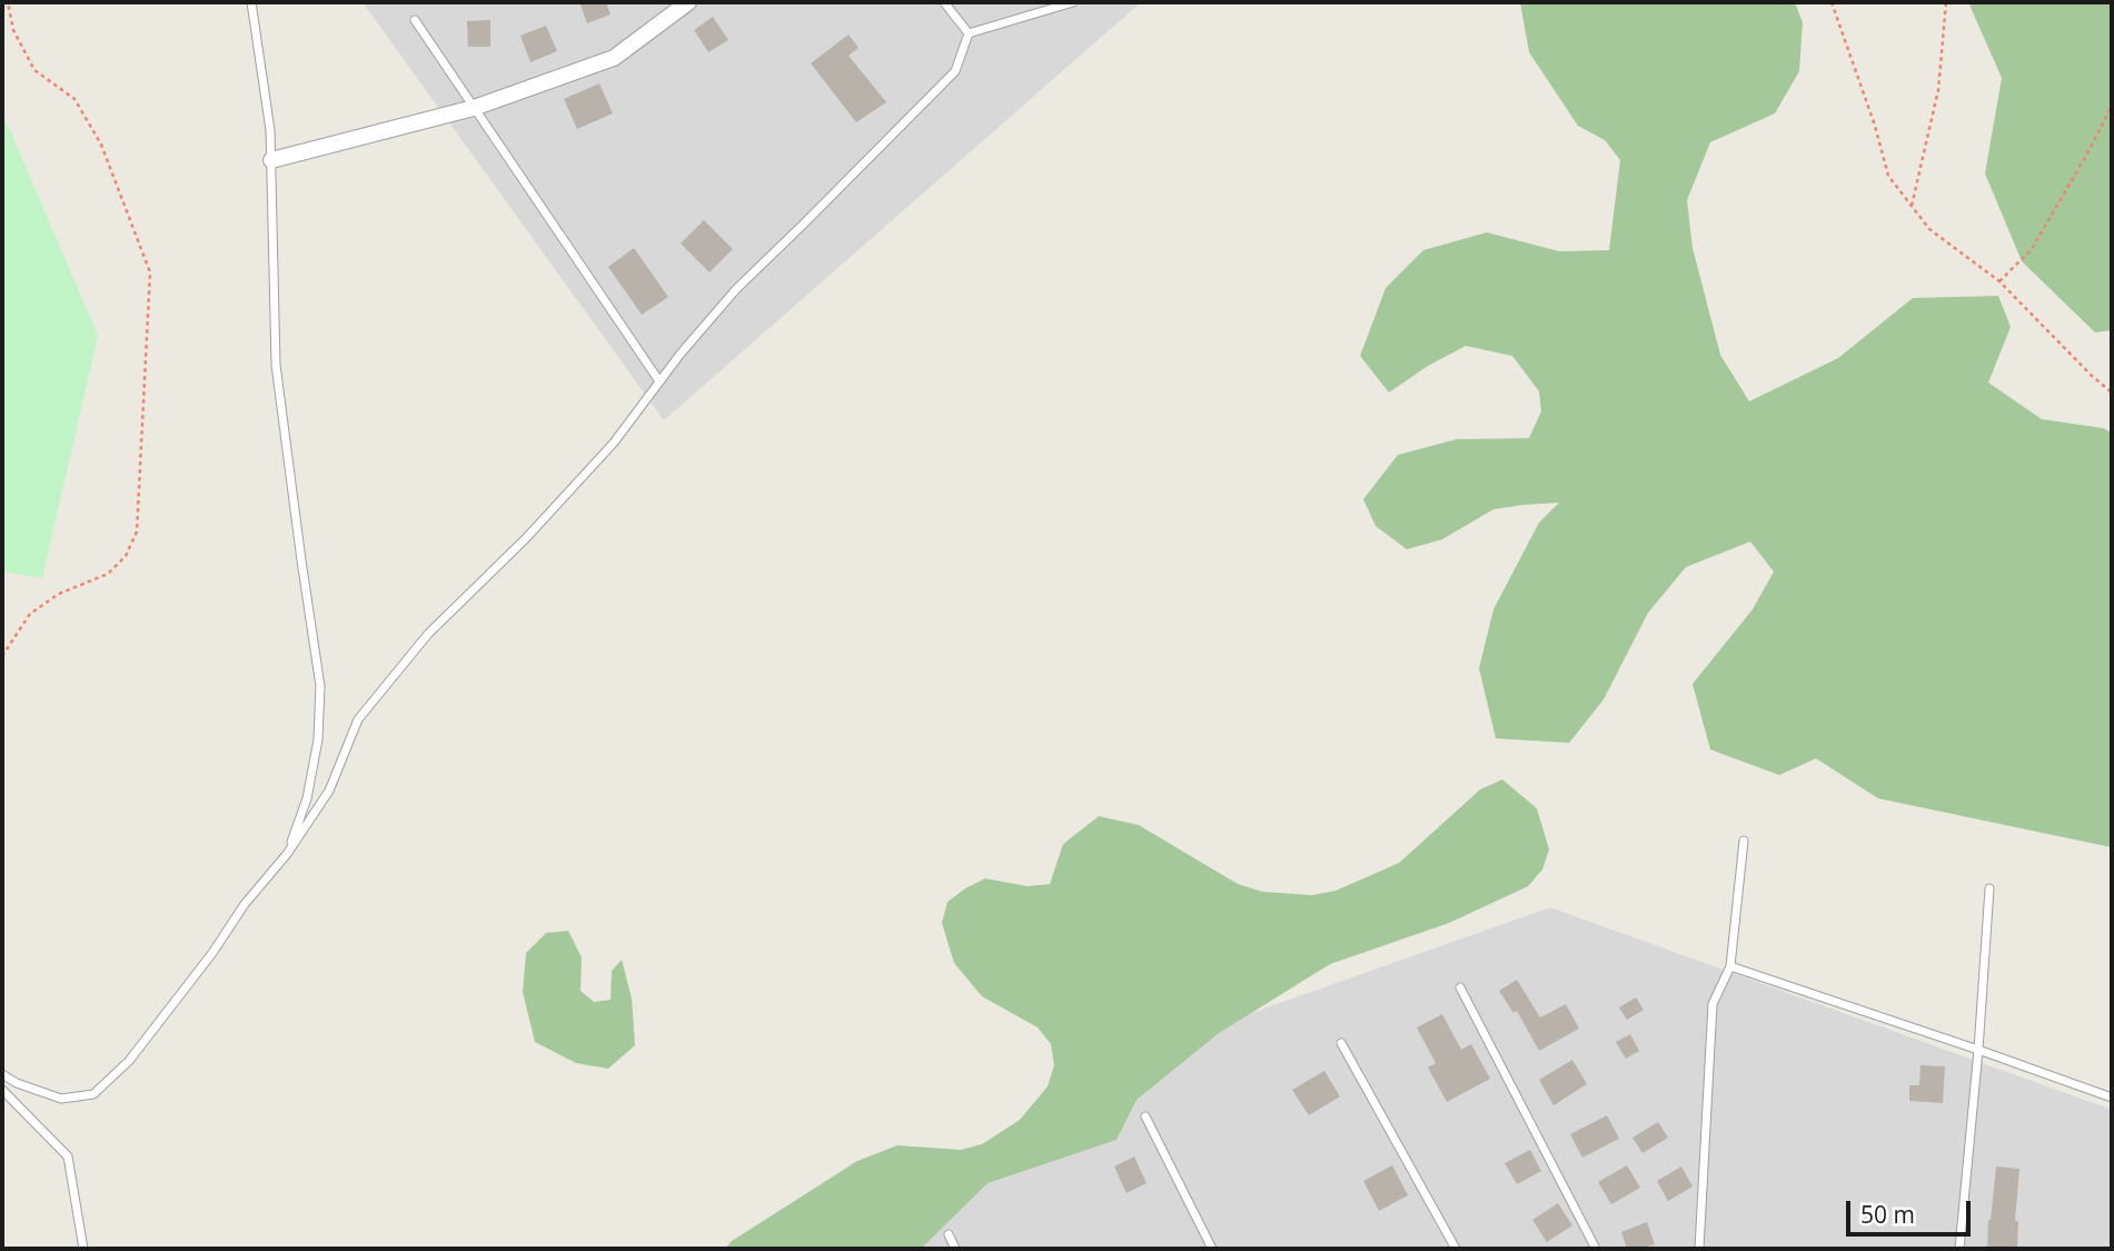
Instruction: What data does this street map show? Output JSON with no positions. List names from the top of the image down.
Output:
{
  "scale_bar": "50 m"
}
